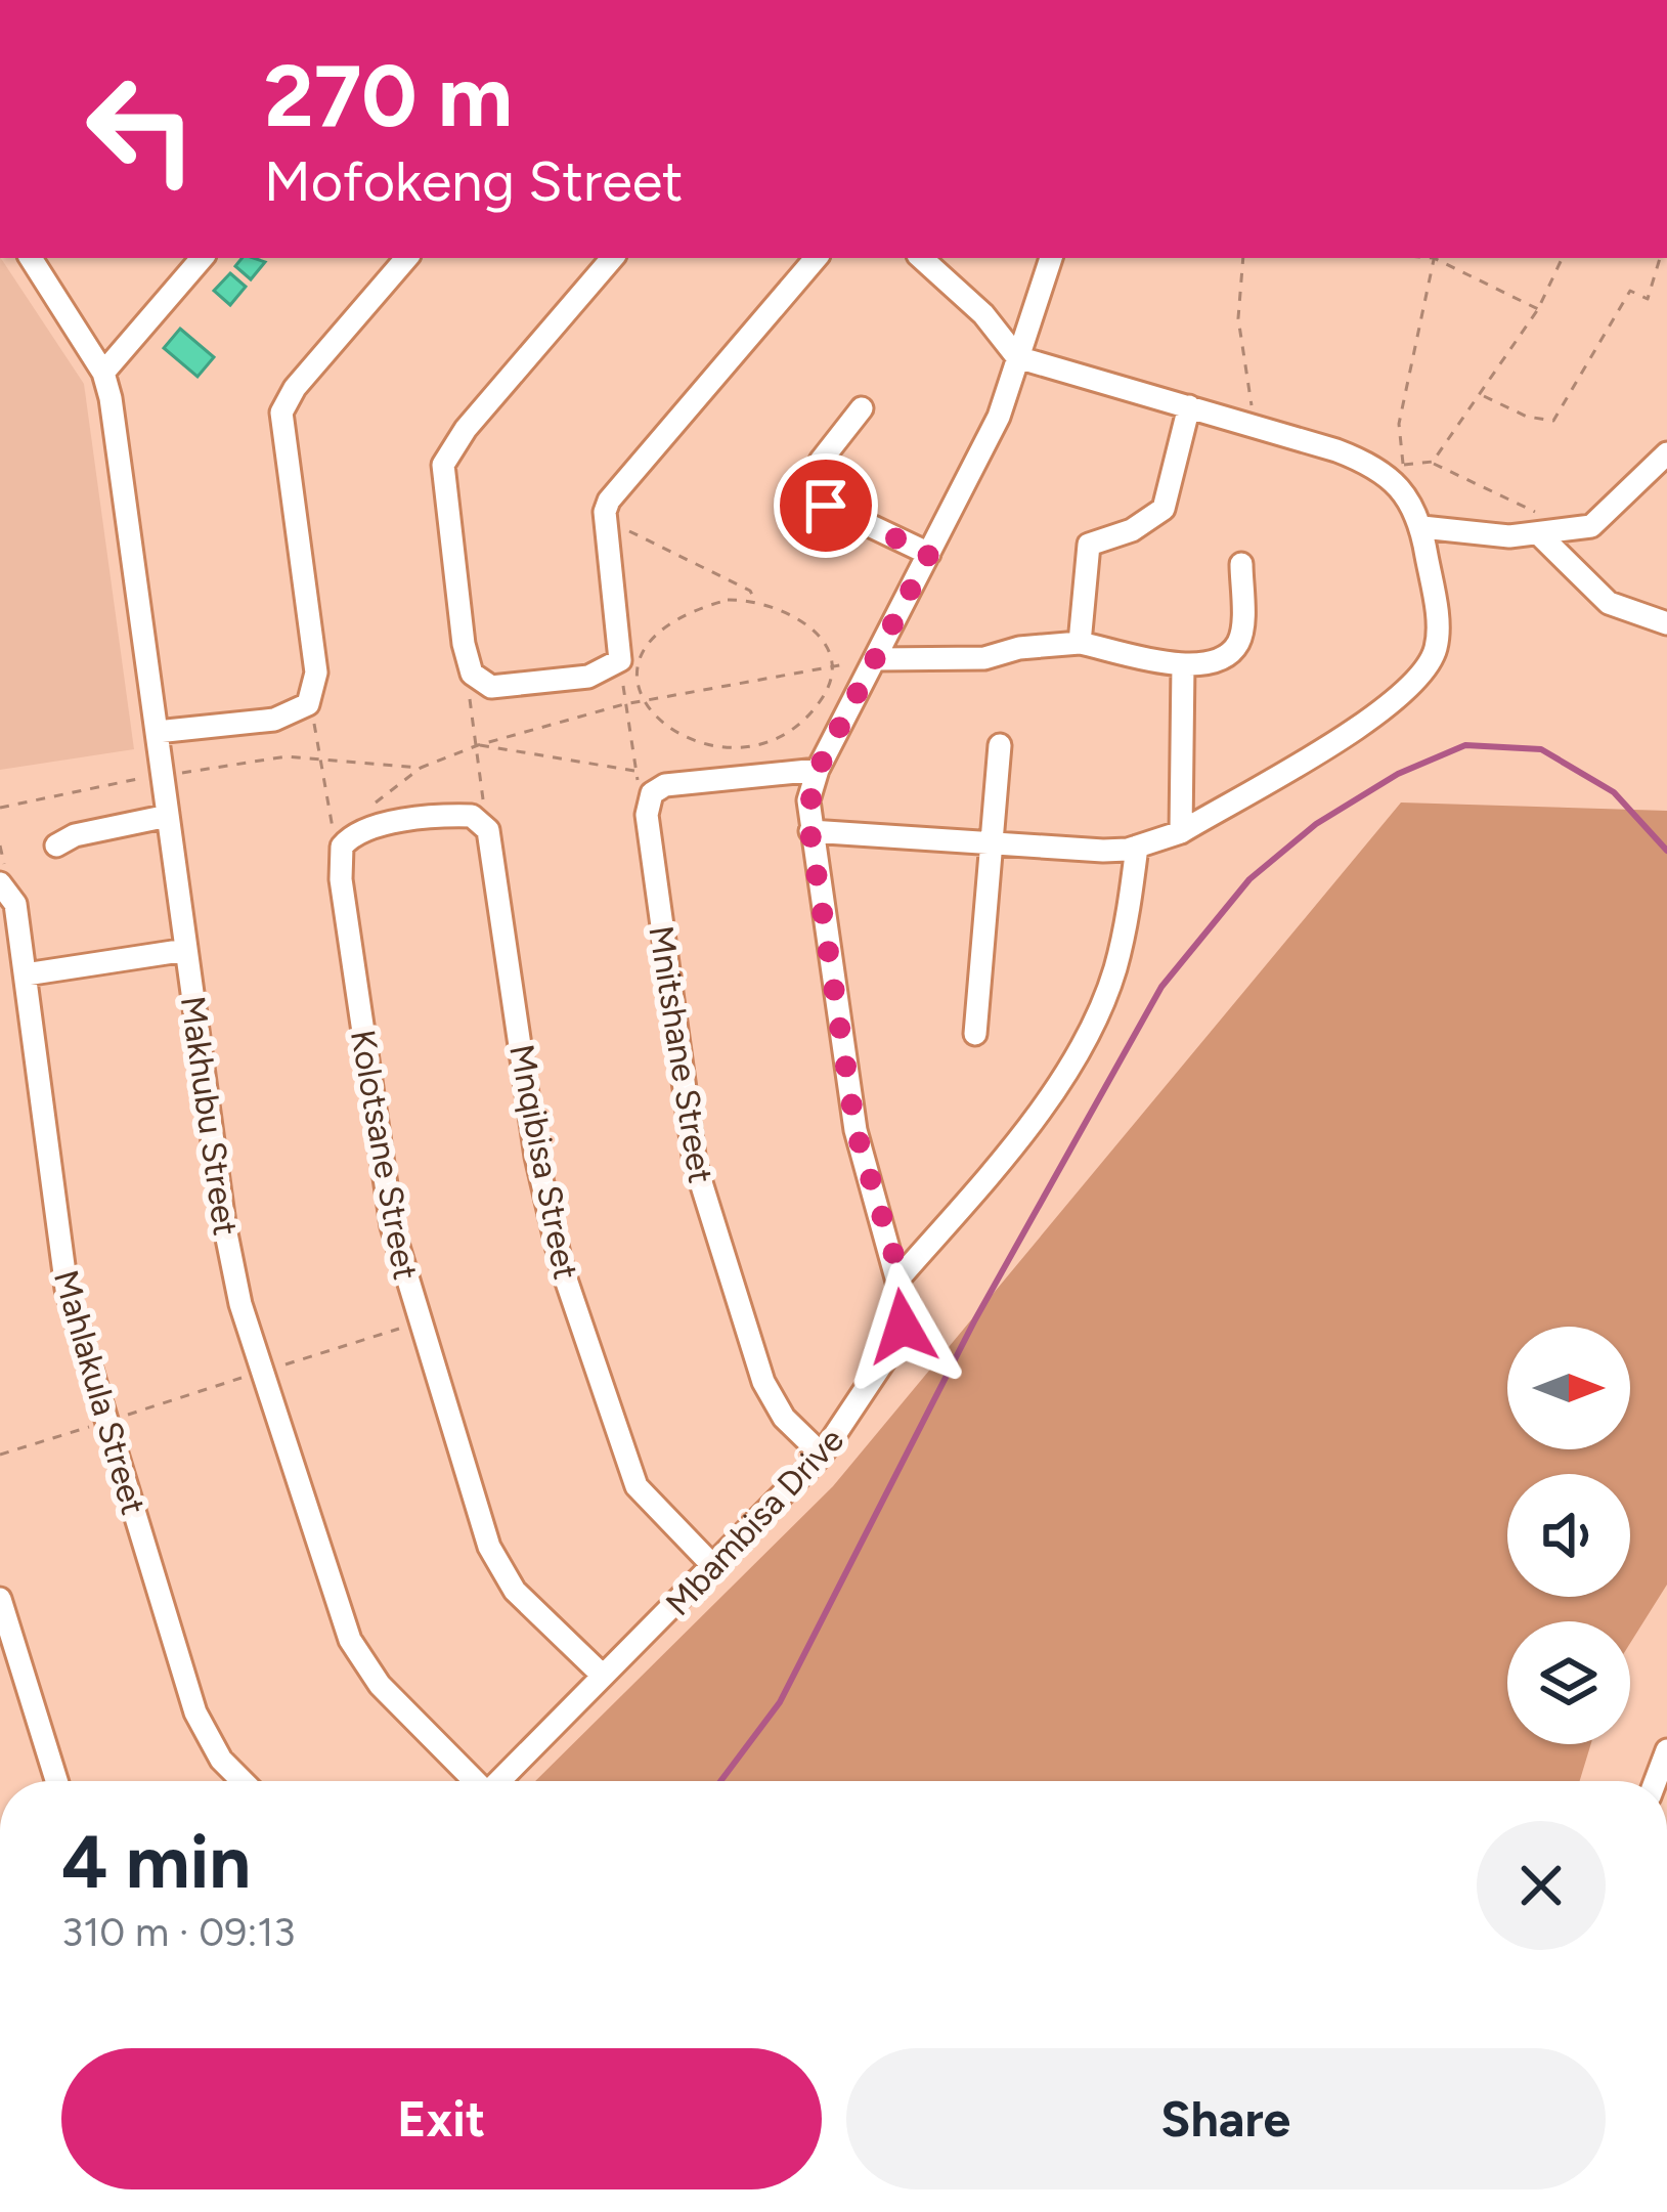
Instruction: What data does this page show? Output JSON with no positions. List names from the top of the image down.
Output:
{
  "streets": {
    "street": [
      "Mnitshane Street",
      "Makhubu Street",
      "Kolotsane Street",
      "Mnqibisa Street",
      "Mahlakula Street",
      "Mbambisa Drive"
    ]
  },
  "crossings": [
    ["Mnitshane Street", "Mbambisa Drive"],
    ["Kolotsane Street", "Mbambisa Drive"],
    ["Mnqibisa Street", "Mbambisa Drive"]
  ],
  "north": "right",
  "page": {
    "turn": ["270 m", "Mofokeng Street"],
    "heading": ["4 min", "310 m · 09:13"],
    "buttons": ["Exit", "Share"]
  }
}
